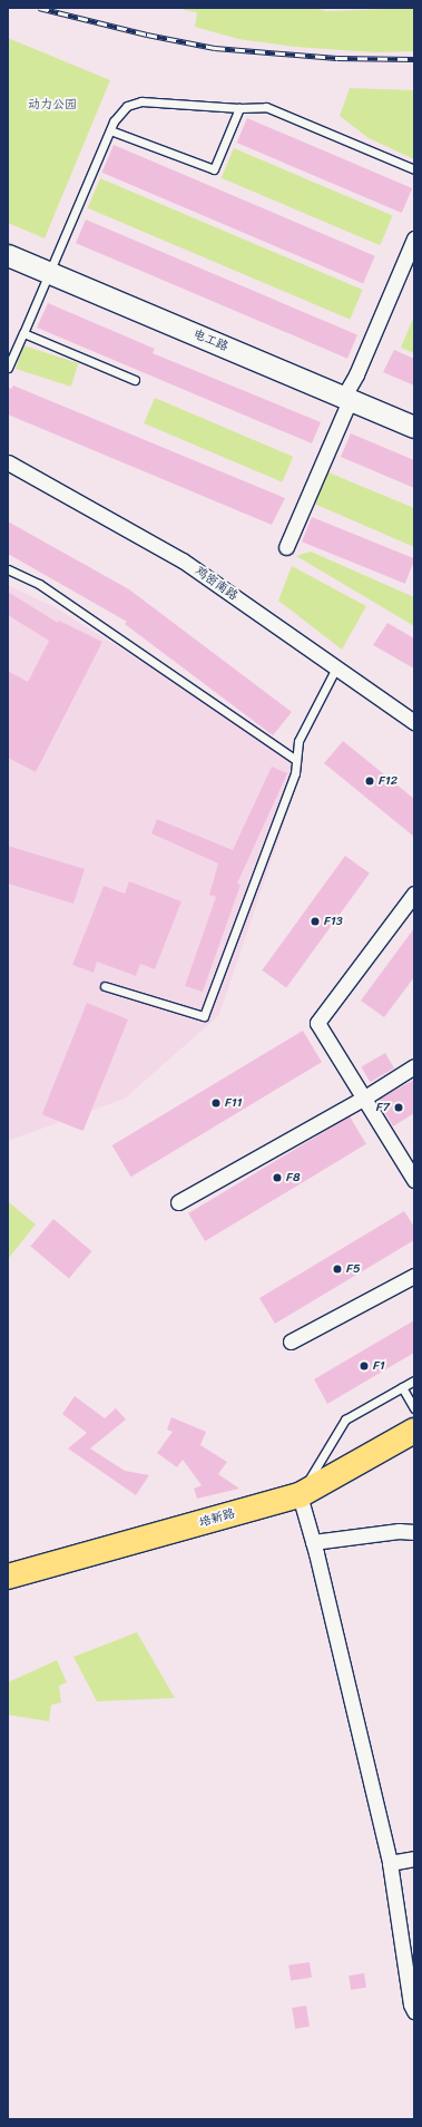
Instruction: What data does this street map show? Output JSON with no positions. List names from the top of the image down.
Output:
{
  "streets": {
    "highway": ["培新路"],
    "street": ["电工路", "鸡密南路"]
  },
  "parks": ["动力公园"],
  "places": [
    "F12",
    "F13",
    "F11",
    "F7",
    "F8",
    "F5",
    "F1"
  ]
}
